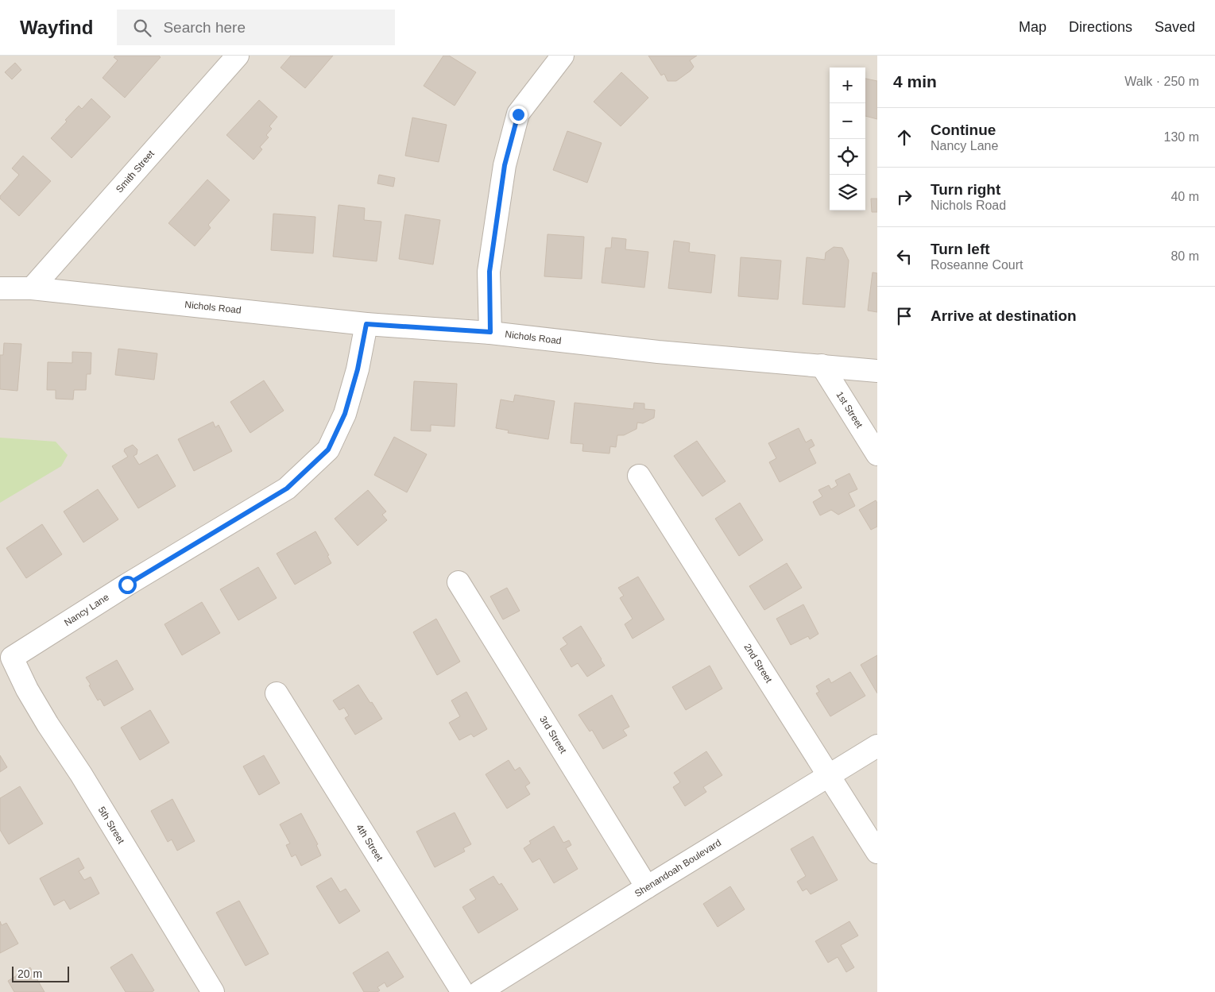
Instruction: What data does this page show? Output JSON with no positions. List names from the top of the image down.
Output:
{
  "streets": {
    "street": [
      "Smith Street",
      "Nichols Road",
      "1st Street",
      "Nancy Lane",
      "2nd Street",
      "3rd Street",
      "5th Street",
      "4th Street",
      "Shenandoah Boulevard"
    ]
  },
  "crossings": [
    ["Smith Street", "Nichols Road"],
    ["Nichols Road", "1st Street"],
    ["Nichols Road", "Nancy Lane"],
    ["Nancy Lane", "5th Street"],
    ["2nd Street", "Shenandoah Boulevard"],
    ["3rd Street", "Shenandoah Boulevard"]
  ],
  "scale_bar": "20 m",
  "page": {
    "header": "Wayfind",
    "search": "Search here",
    "nav": ["Map", "Directions", "Saved"],
    "heading": ["4 min", "Walk · 250 m"],
    "map_buttons": ["+", "−"],
    "list": [
      ["Continue", "Nancy Lane", "130 m"],
      ["Turn right", "Nichols Road", "40 m"],
      ["Turn left", "Roseanne Court", "80 m"],
      "Arrive at destination"
    ],
    "scale": "20 m"
  }
}
